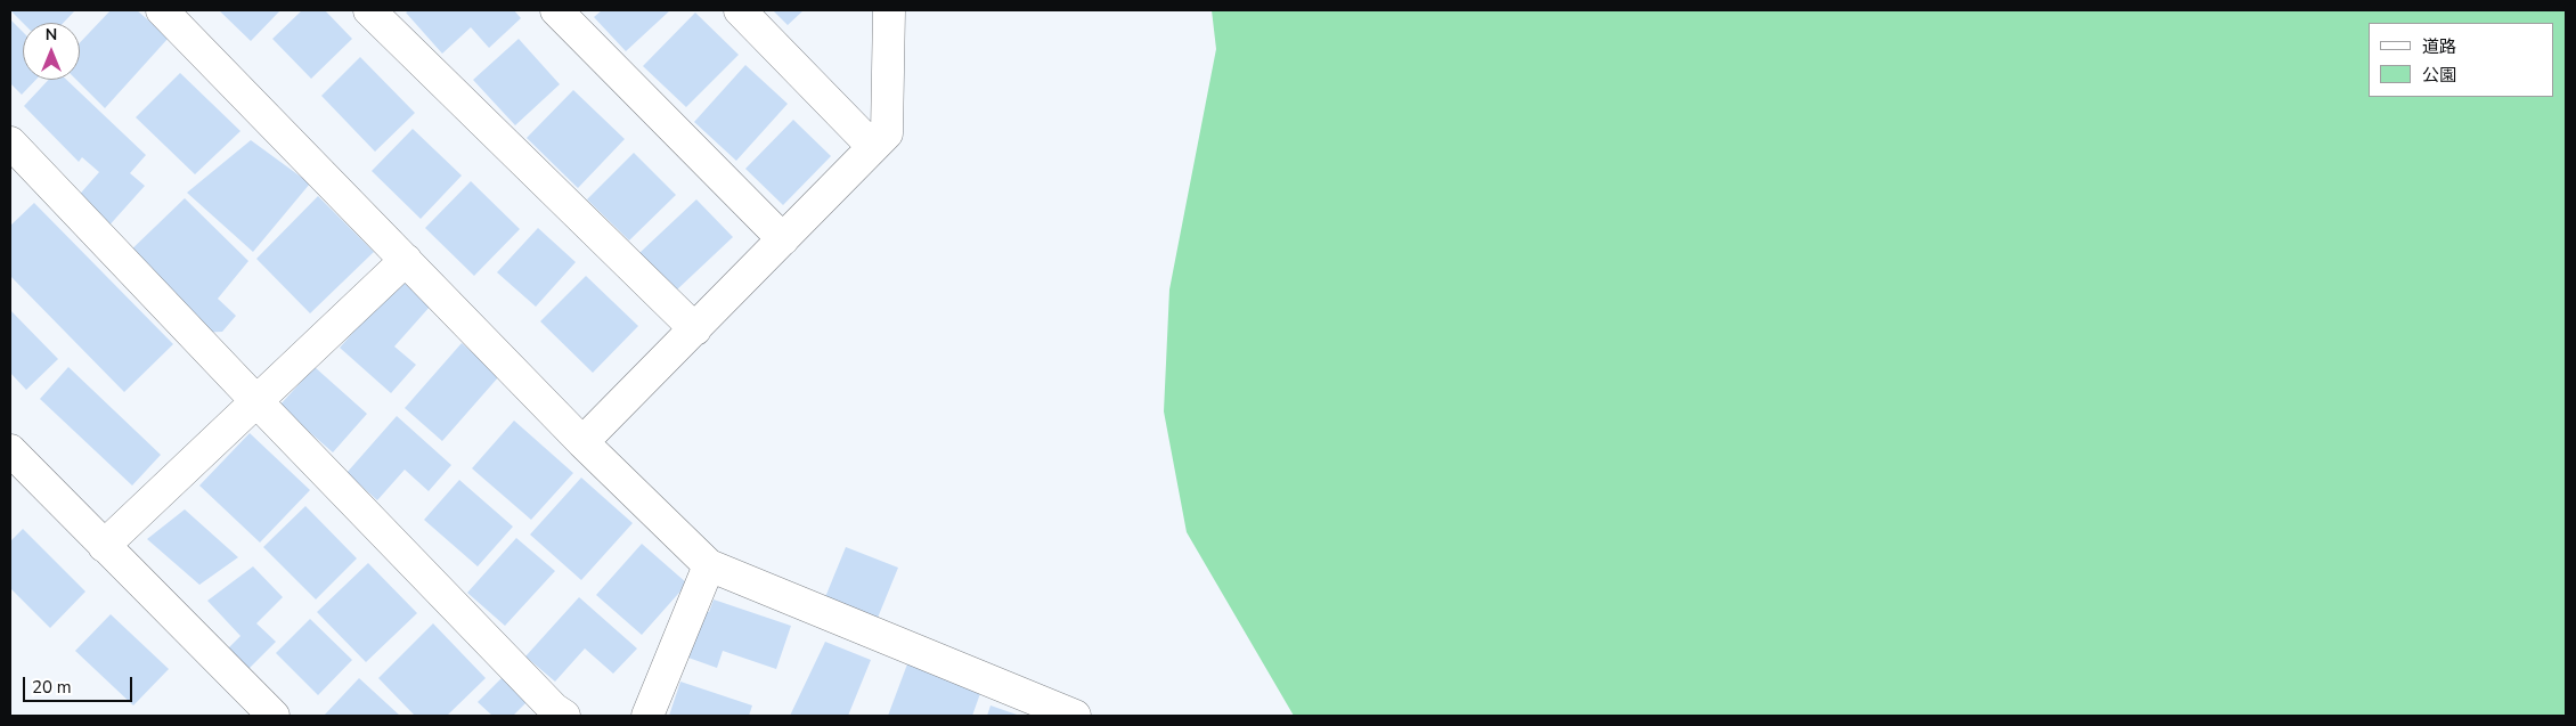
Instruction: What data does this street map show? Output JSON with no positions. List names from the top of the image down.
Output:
{
  "legend": ["道路", "公園"],
  "scale_bar": "20 m",
  "north": "top"
}
